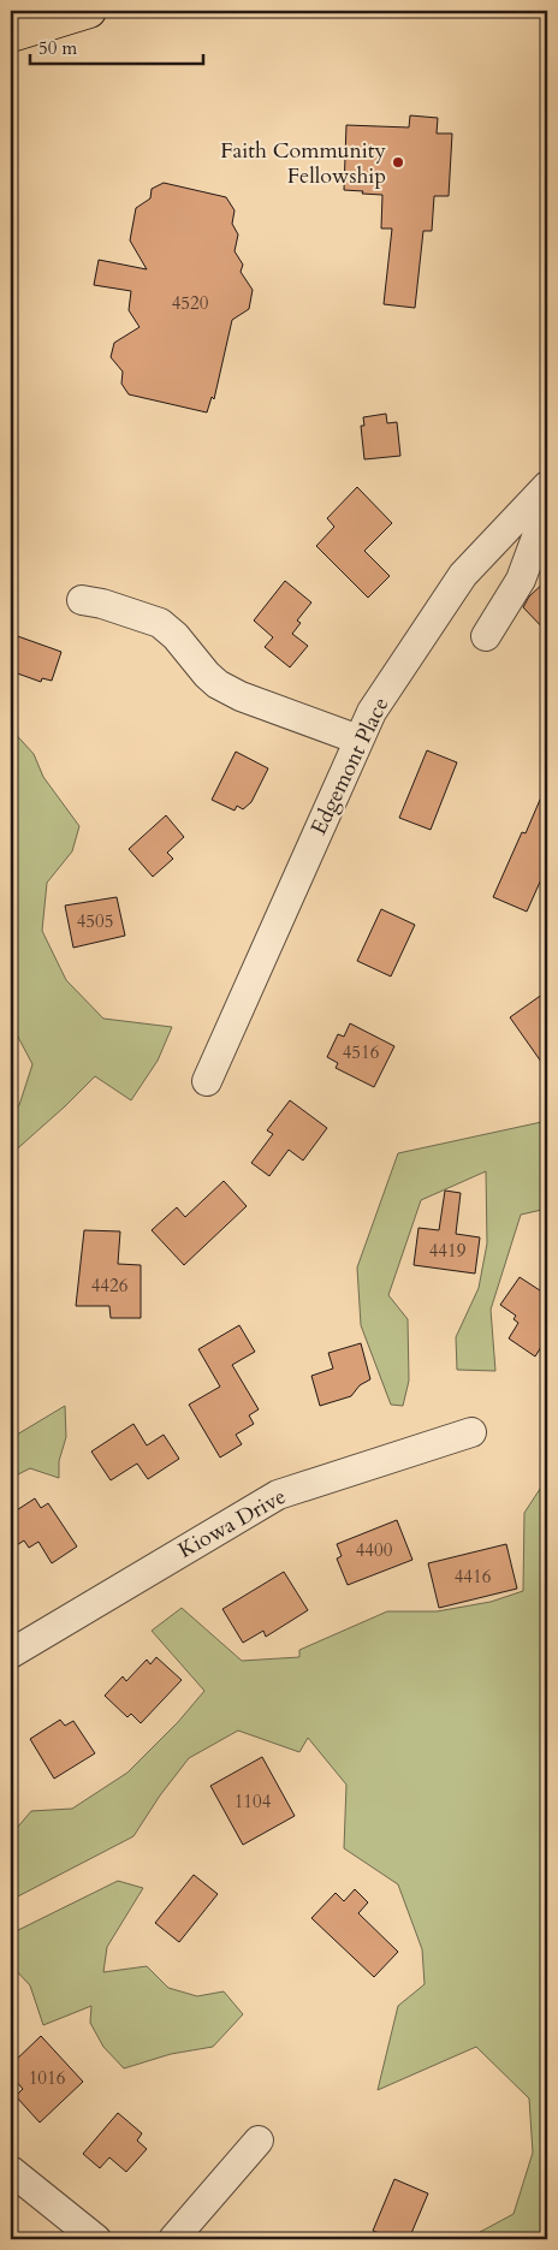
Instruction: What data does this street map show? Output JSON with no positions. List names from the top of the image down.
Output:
{
  "streets": {
    "street": ["Edgemont Place", "Kiowa Drive"]
  },
  "places": ["Faith Community Fellowship"],
  "house_numbers": [
    "4520",
    "4505",
    "4516",
    "4419",
    "4426",
    "4400",
    "4416",
    "1104",
    "1016"
  ],
  "scale_bar": "50 m"
}
